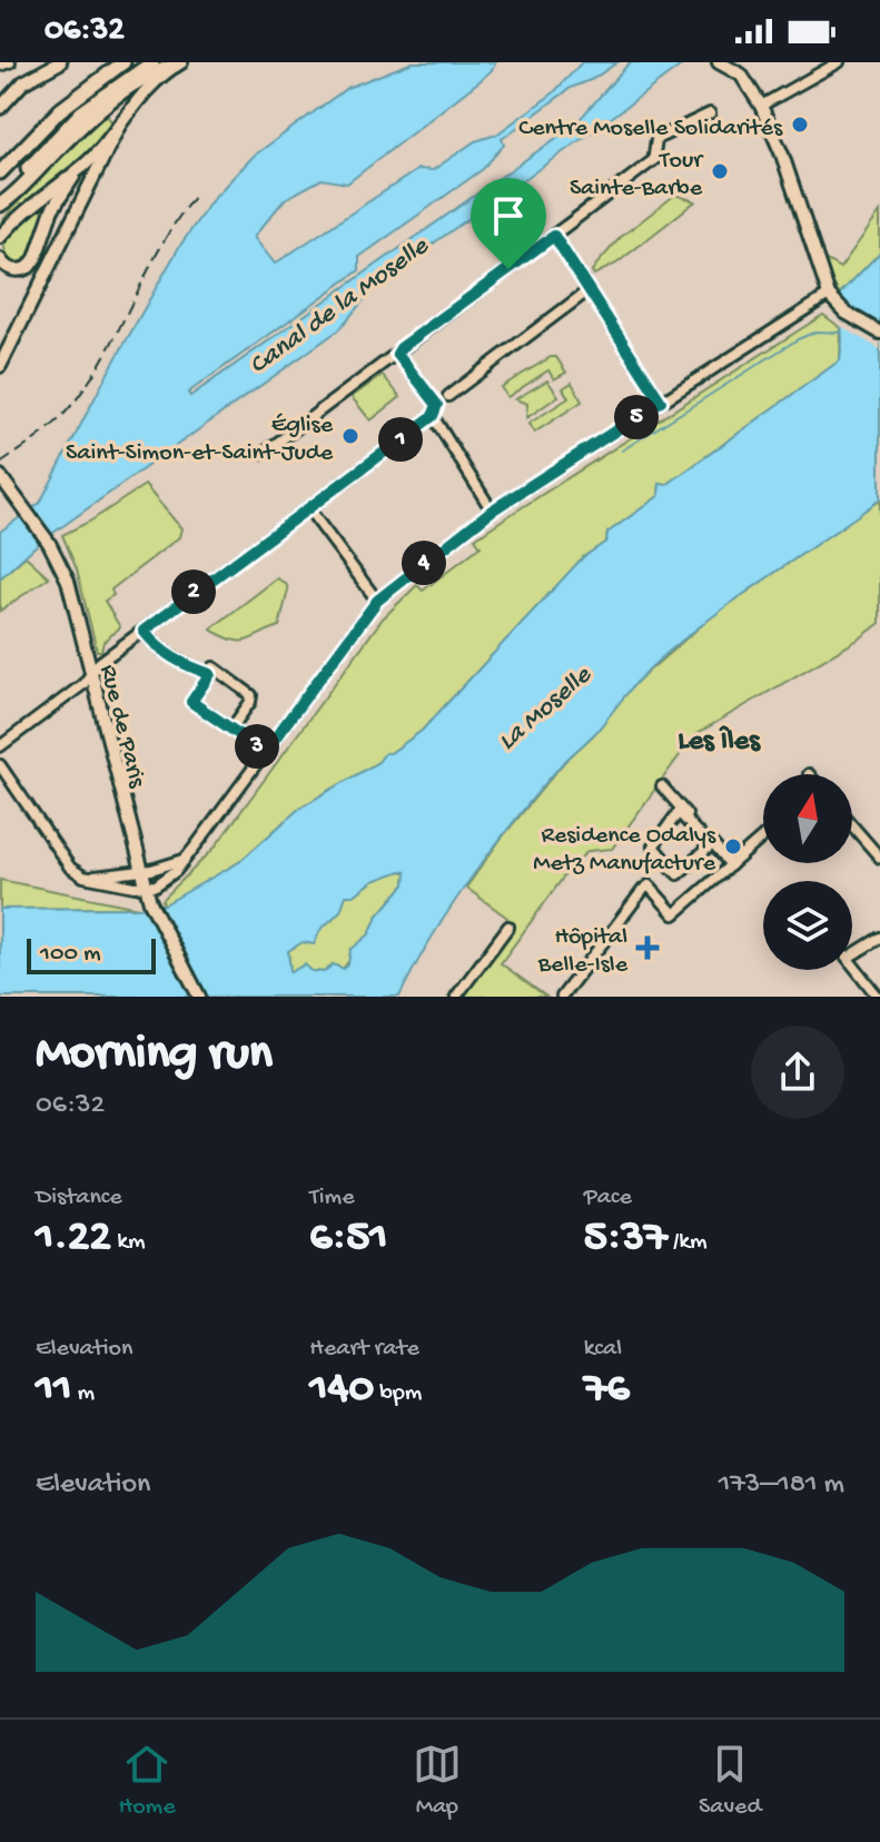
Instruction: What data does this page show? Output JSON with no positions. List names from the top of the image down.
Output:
{
  "streets": {
    "main road": ["Rue de Paris"]
  },
  "districts": ["Les Îles"],
  "water": ["Canal de la Moselle", "La Moselle"],
  "places": {
    "other": [
      "Centre Moselle Solidarités",
      "Tour Sainte-Barbe",
      "Église Saint-Simon-et-Saint-Jude",
      "Residence Odalys Metz Manufacture"
    ],
    "health": ["Hôpital Belle-Isle"]
  },
  "scale_bar": "100 m",
  "north": "top",
  "page": {
    "status": "06:32",
    "pins": [
      "5",
      "1",
      "4",
      "2",
      "3"
    ],
    "scale": "100 m",
    "heading": ["Morning run", "06:32"],
    "stats": [
      ["Distance", "1.22 km"],
      ["Time", "6:51"],
      ["Pace", "5:37 /km"],
      ["Elevation", "11 m"],
      ["Heart rate", "140 bpm"],
      ["kcal", "76"]
    ],
    "chart": ["Elevation", "173–181 m"],
    "tabs": ["Home", "Map", "Saved"]
  }
}
